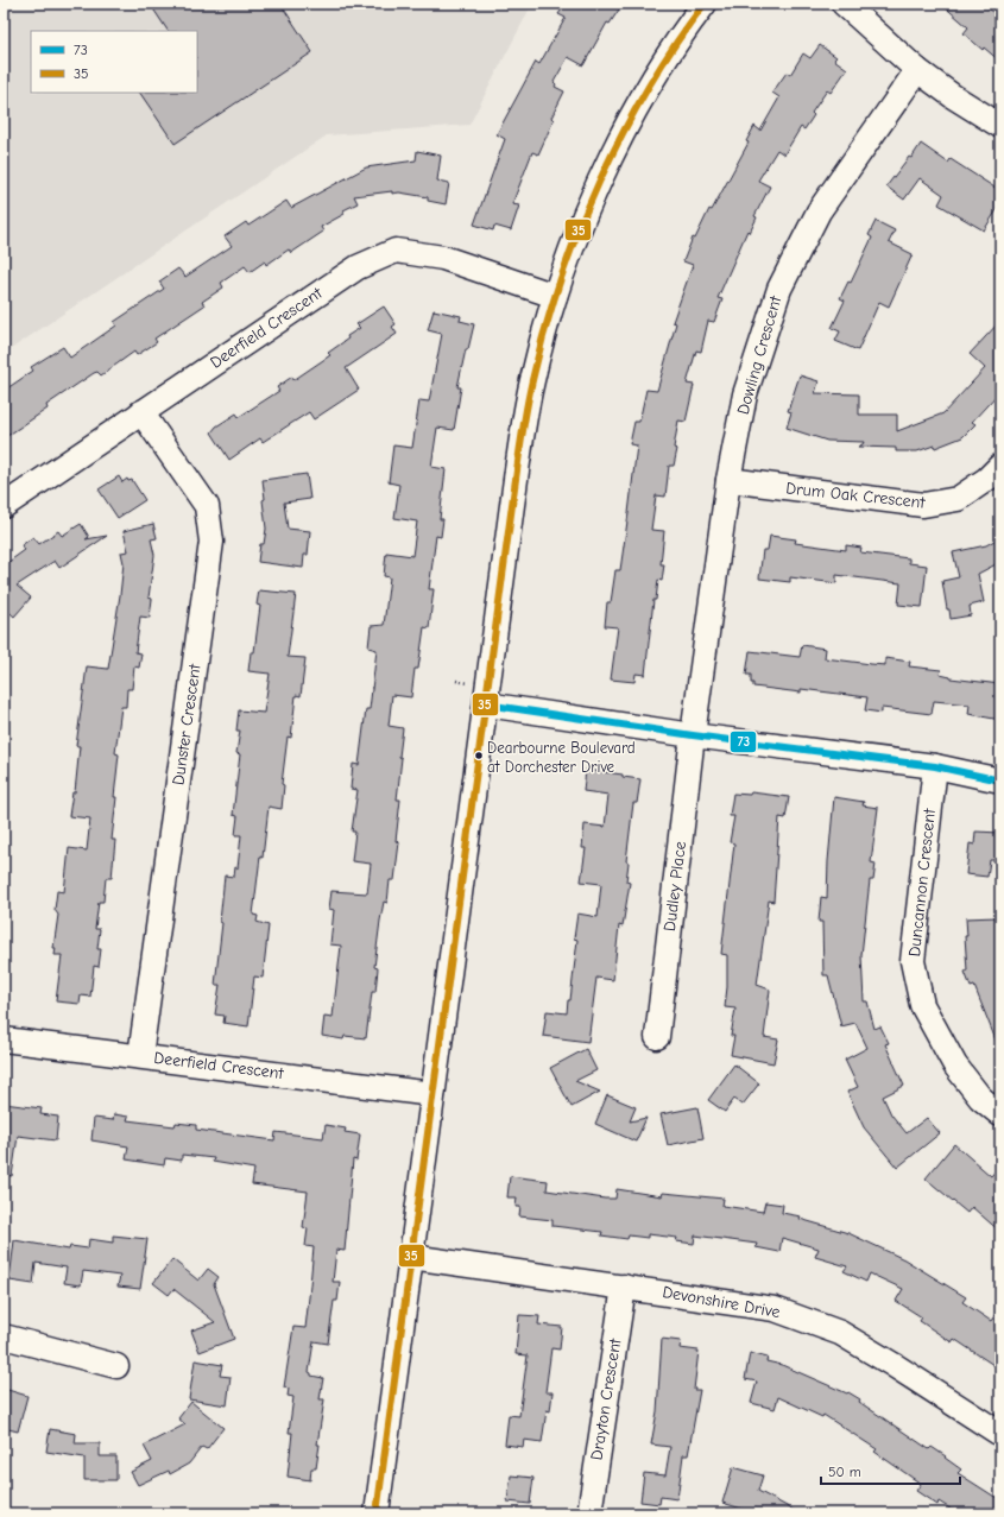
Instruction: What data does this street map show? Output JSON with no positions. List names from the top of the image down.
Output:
{
  "streets": {
    "street": [
      "Deerfield Crescent",
      "Dowling Crescent",
      "Drum Oak Crescent",
      "Dunster Crescent",
      "Duncannon Crescent",
      "Dudley Place",
      "Devonshire Drive",
      "Drayton Crescent"
    ]
  },
  "crossings": [
    ["Deerfield Crescent", "Dunster Crescent"],
    ["Dowling Crescent", "Drum Oak Crescent"],
    ["Dowling Crescent", "Dudley Place"],
    ["Devonshire Drive", "Drayton Crescent"]
  ],
  "places": ["Dearbourne Boulevard at Dorchester Drive"],
  "lines": ["transit line 35", "transit line 73"],
  "legend": ["73", "35"],
  "scale_bar": "50 m"
}
